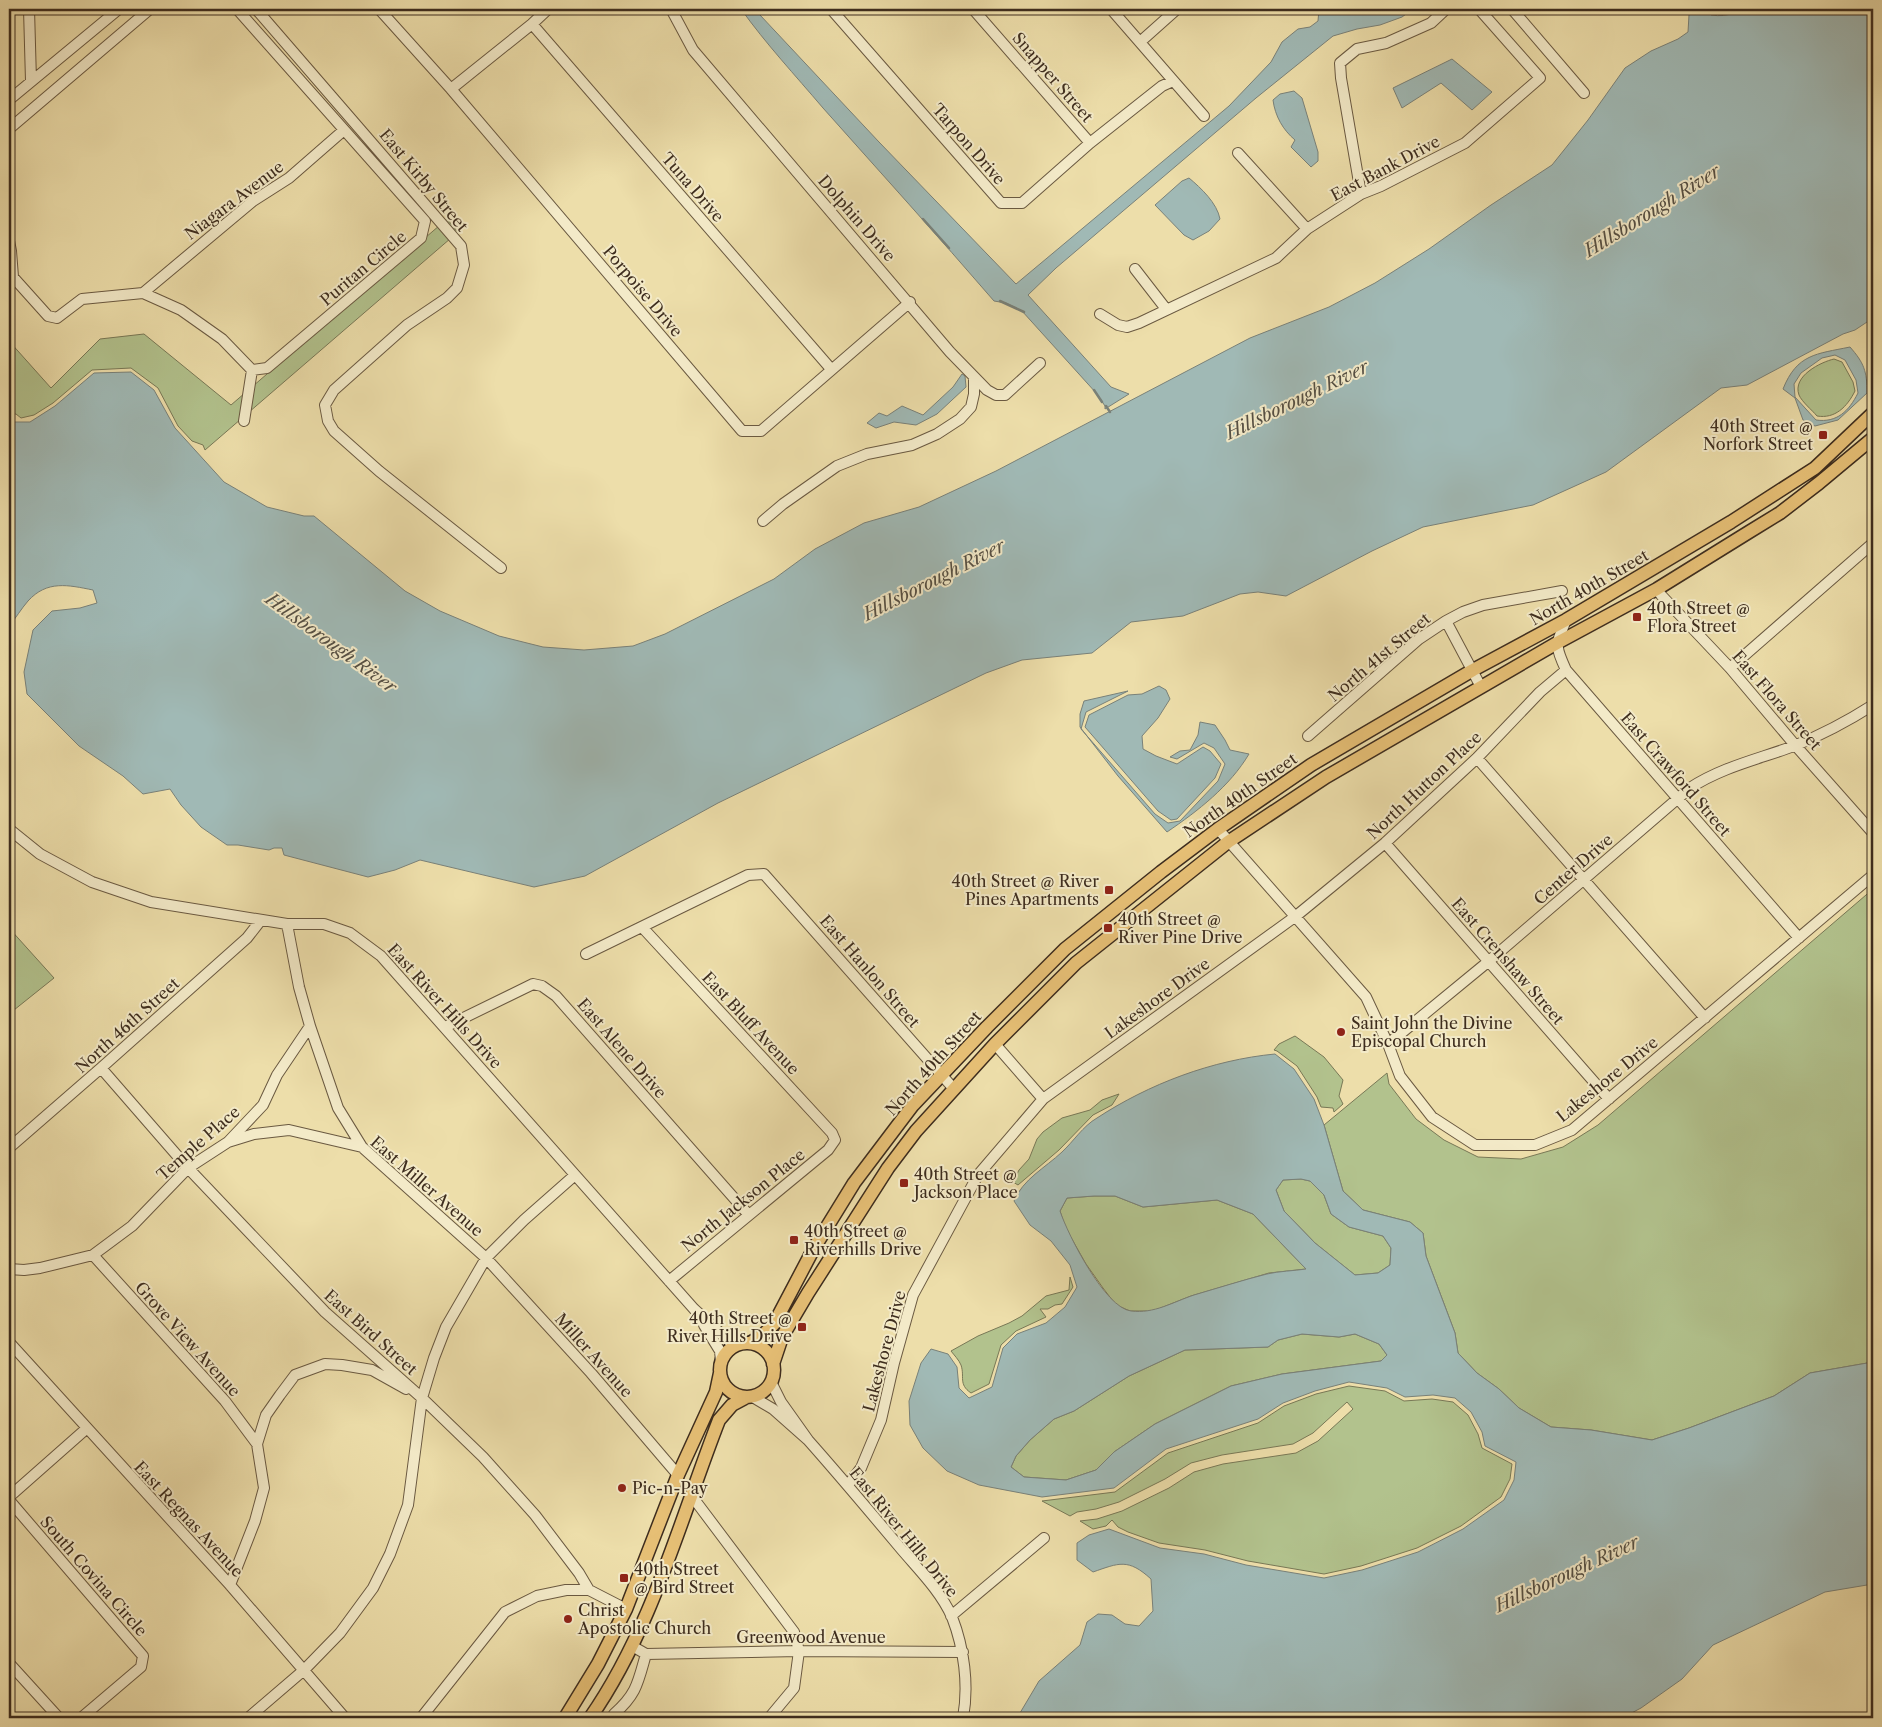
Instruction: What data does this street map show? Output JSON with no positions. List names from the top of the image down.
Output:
{
  "streets": {
    "main road": ["North 40th Street"],
    "street": [
      "Snapper Street",
      "Tarpon Drive",
      "East Bank Drive",
      "East Kirby Street",
      "Tuna Drive",
      "Niagara Avenue",
      "Dolphin Drive",
      "Puritan Circle",
      "Porpoise Drive",
      "North 41st Street",
      "East Flora Street",
      "East Crawford Street",
      "North Hutton Place",
      "Center Drive",
      "East Crenshaw Street",
      "East Hanlon Street",
      "Lakeshore Drive",
      "East River Hills Drive",
      "East Bluff Avenue",
      "North 46th Street",
      "East Alene Drive",
      "Temple Place",
      "East Miller Avenue",
      "North Jackson Place",
      "East Bird Street",
      "Grove View Avenue",
      "Miller Avenue",
      "East Regnas Avenue",
      "South Covina Circle",
      "Greenwood Avenue"
    ]
  },
  "crossings": [
    ["Snapper Street", "Tarpon Drive"],
    ["Tuna Drive", "Porpoise Drive"],
    ["Niagara Avenue", "Puritan Circle"],
    ["Dolphin Drive", "Porpoise Drive"],
    ["North 40th Street", "East Flora Street"],
    ["North 40th Street", "East Crawford Street"],
    ["North 40th Street", "East Hanlon Street"],
    ["North 40th Street", "East River Hills Drive"],
    ["East Flora Street", "Center Drive"],
    ["East Crawford Street", "North Hutton Place"],
    ["East Crawford Street", "Center Drive"],
    ["East Crawford Street", "Lakeshore Drive"],
    ["North Hutton Place", "East Crenshaw Street"],
    ["North Hutton Place", "Lakeshore Drive"],
    ["Center Drive", "East Crenshaw Street"],
    ["Center Drive", "Lakeshore Drive"],
    ["East Crenshaw Street", "Lakeshore Drive"],
    ["East Hanlon Street", "East Bluff Avenue"],
    ["Lakeshore Drive", "East River Hills Drive"],
    ["East River Hills Drive", "North 46th Street"],
    ["East River Hills Drive", "East Alene Drive"],
    ["East River Hills Drive", "North Jackson Place"],
    ["East River Hills Drive", "Greenwood Avenue"],
    ["East Bluff Avenue", "North Jackson Place"],
    ["North 46th Street", "East Bird Street"],
    ["East Alene Drive", "North Jackson Place"],
    ["Temple Place", "East Miller Avenue"],
    ["Temple Place", "East Bird Street"],
    ["Temple Place", "Grove View Avenue"],
    ["East Miller Avenue", "Miller Avenue"]
  ],
  "water": ["Hillsborough River"],
  "places": {
    "transit": [
      "40th Street @ Norfork Street",
      "40th Street @ Flora Street",
      "40th Street @ River Pines Apartments",
      "40th Street @ River Pine Drive",
      "40th Street @ Jackson Place",
      "40th Street @ Riverhills Drive",
      "40th Street @ River Hills Drive",
      "40th Street @ Bird Street"
    ],
    "other": ["Saint John the Divine Episcopal Church", "Pic-n-Pay", "Christ Apostolic Church"]
  }
}
